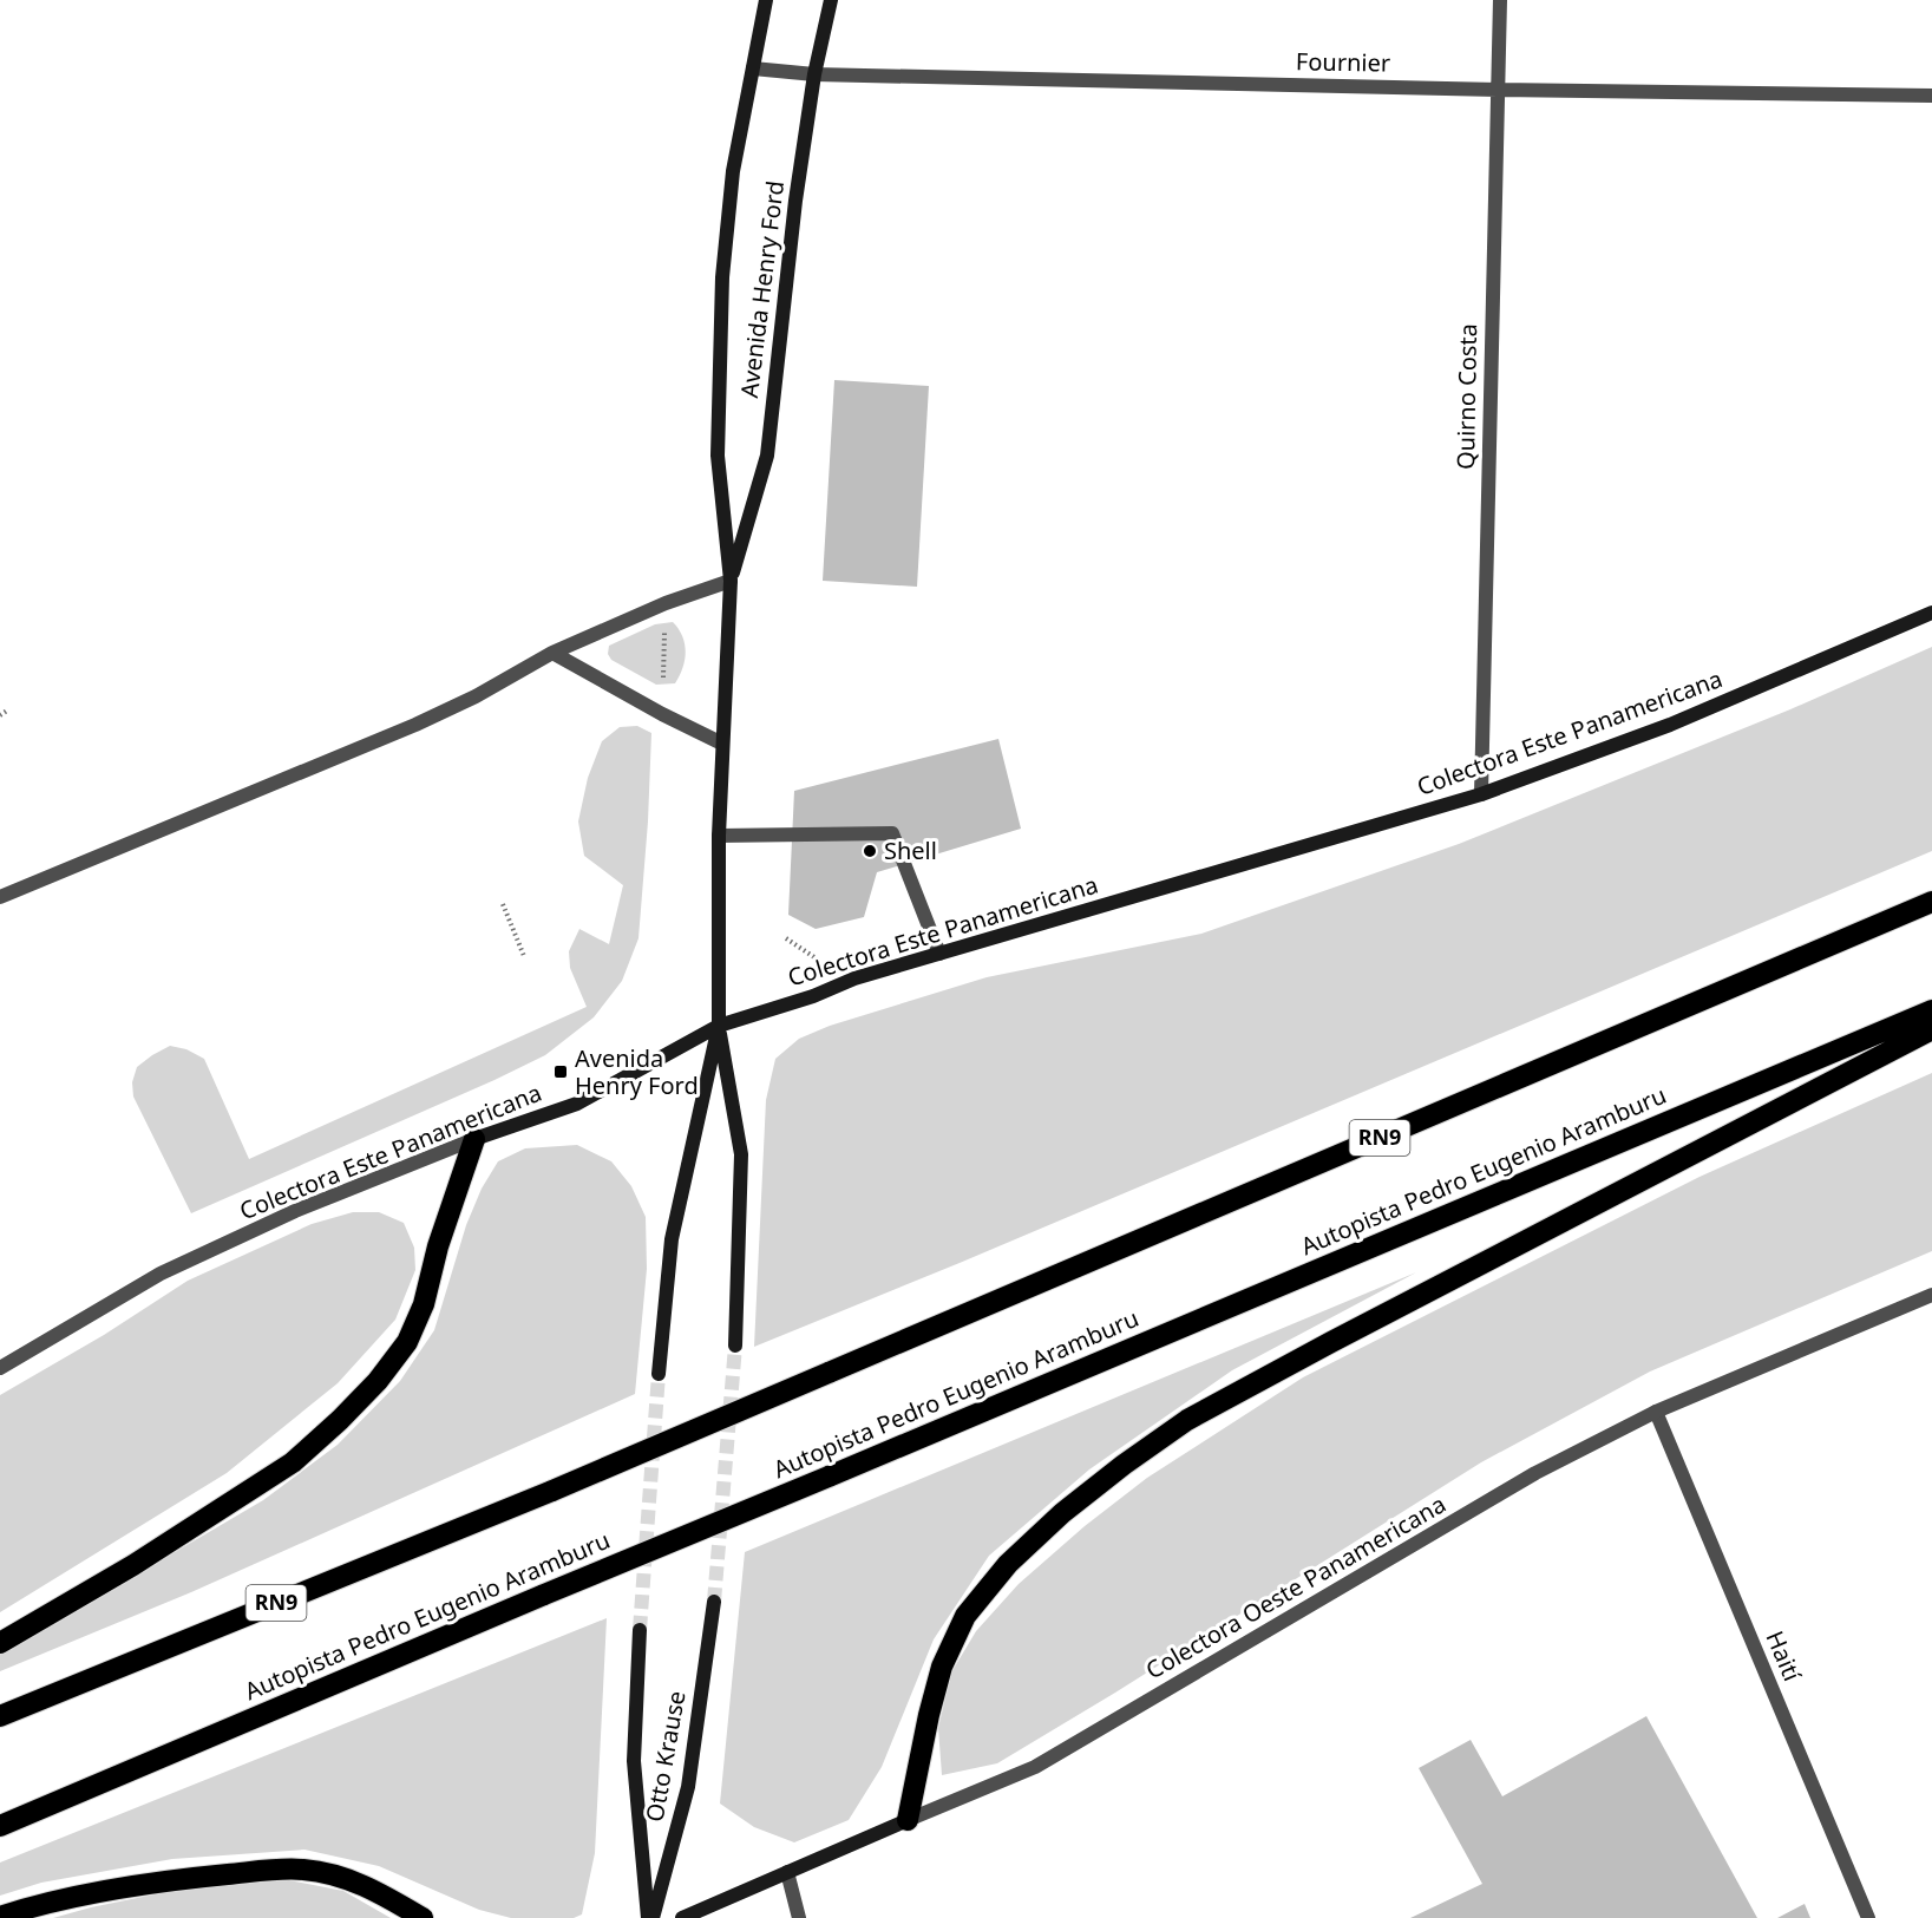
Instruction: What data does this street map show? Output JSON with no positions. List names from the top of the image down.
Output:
{
  "streets": {
    "highway": ["RN9", "Autopista Pedro Eugenio Aramburu"],
    "main road": [
      "Avenida Henry Ford",
      "Colectora Este Panamericana",
      "Colectora Oeste Panamericana",
      "Otto Krause"
    ],
    "street": ["Fournier", "Quirno Costa", "Haití"]
  },
  "crossings": [
    ["Fournier", "Avenida Henry Ford"],
    ["Fournier", "Quirno Costa"],
    ["Avenida Henry Ford", "Colectora Este Panamericana"],
    ["Quirno Costa", "Colectora Este Panamericana"],
    ["Colectora Oeste Panamericana", "Haití"]
  ],
  "places": {
    "other": ["Shell"],
    "transit": ["Avenida Henry Ford"]
  }
}
